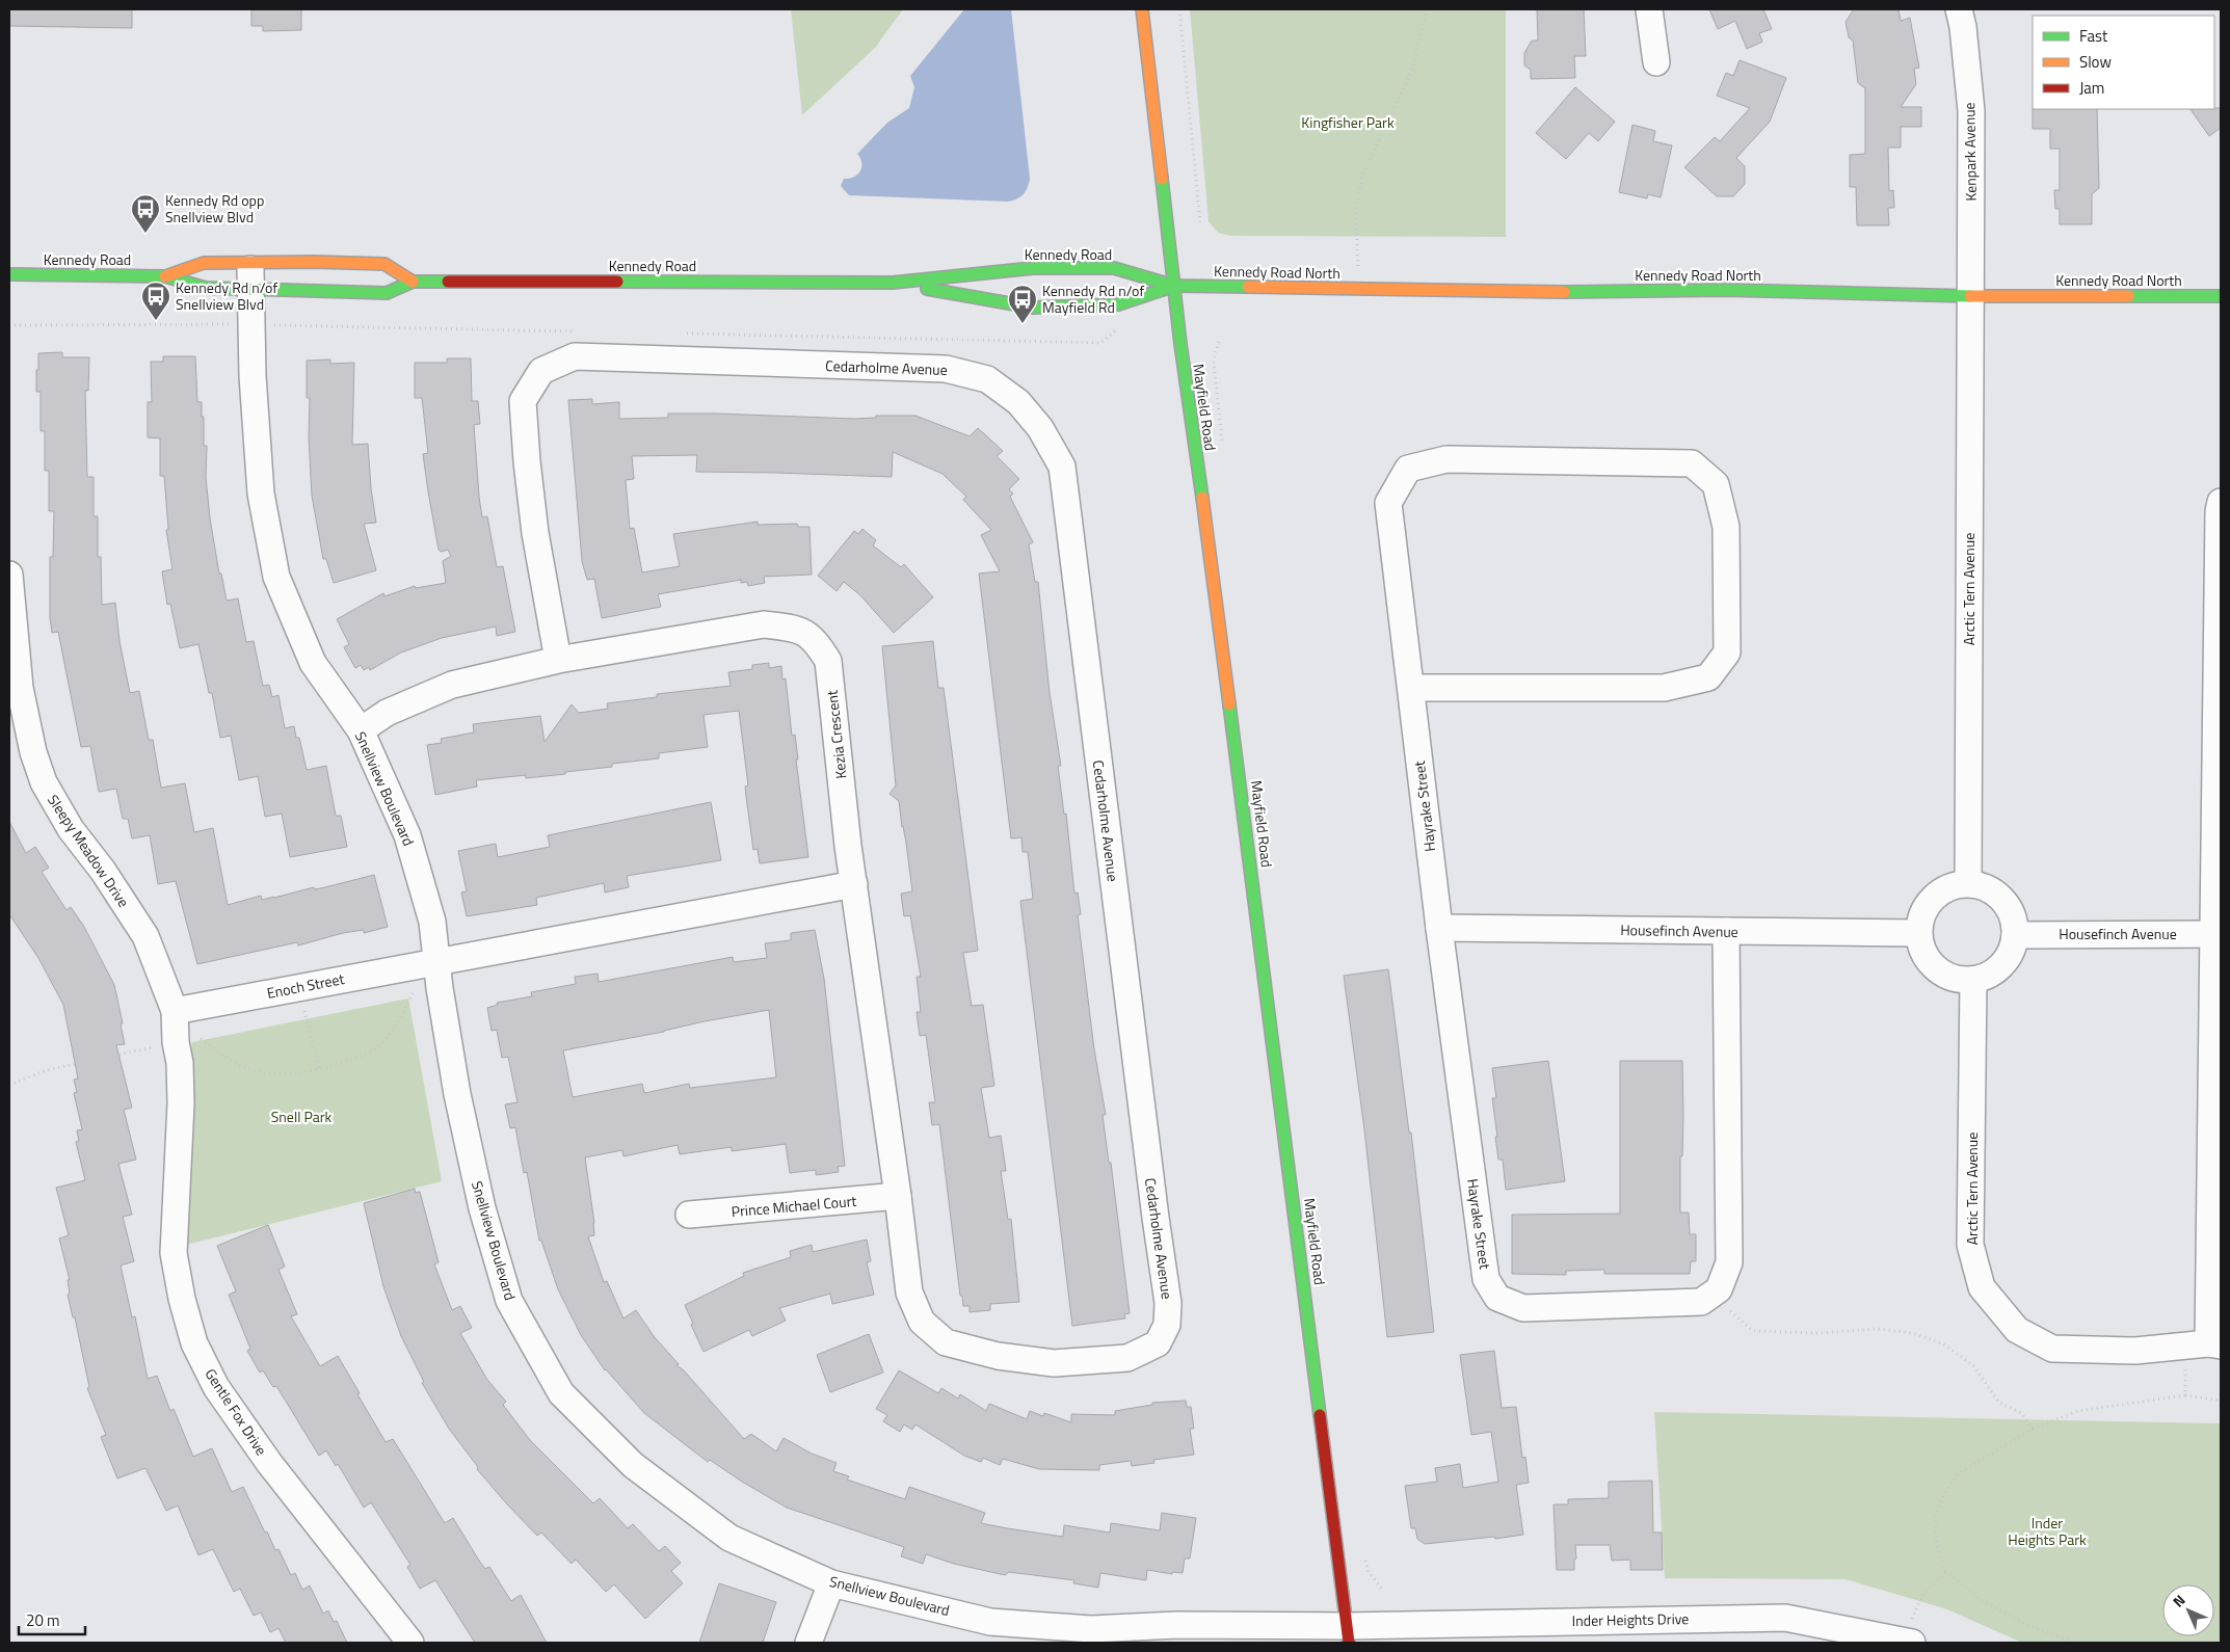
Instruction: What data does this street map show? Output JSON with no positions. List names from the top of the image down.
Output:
{
  "streets": {
    "main road": ["Kennedy Road", "Kennedy Road North", "Mayfield Road"],
    "street": [
      "Kenpark Avenue",
      "Cedarholme Avenue",
      "Arctic Tern Avenue",
      "Kezia Crescent",
      "Snellview Boulevard",
      "Hayrake Street",
      "Sleepy Meadow Drive",
      "Housefinch Avenue",
      "Enoch Street",
      "Prince Michael Court",
      "Gentle Fox Drive",
      "Inder Heights Drive"
    ]
  },
  "crossings": [
    ["Kenpark Avenue", "Kennedy Road North"],
    ["Kenpark Avenue", "Arctic Tern Avenue"],
    ["Kennedy Road", "Kennedy Road North"],
    ["Kennedy Road", "Mayfield Road"],
    ["Kennedy Road", "Snellview Boulevard"],
    ["Kennedy Road North", "Mayfield Road"],
    ["Kennedy Road North", "Arctic Tern Avenue"],
    ["Cedarholme Avenue", "Kezia Crescent"],
    ["Cedarholme Avenue", "Prince Michael Court"],
    ["Mayfield Road", "Snellview Boulevard"],
    ["Mayfield Road", "Inder Heights Drive"],
    ["Arctic Tern Avenue", "Housefinch Avenue"],
    ["Kezia Crescent", "Snellview Boulevard"],
    ["Snellview Boulevard", "Enoch Street"],
    ["Snellview Boulevard", "Inder Heights Drive"],
    ["Hayrake Street", "Housefinch Avenue"],
    ["Sleepy Meadow Drive", "Enoch Street"],
    ["Sleepy Meadow Drive", "Gentle Fox Drive"],
    ["Enoch Street", "Gentle Fox Drive"]
  ],
  "parks": ["Kingfisher Park", "Snell Park", "Inder Heights Park"],
  "places": {
    "bus stop": ["Kennedy Rd opp Snellview Blvd", "Kennedy Rd n/of Snellview Blvd", "Kennedy Rd n/of Mayfield Rd"]
  },
  "legend": ["Fast", "Slow", "Jam"],
  "scale_bar": "20 m",
  "north": "top left"
}
